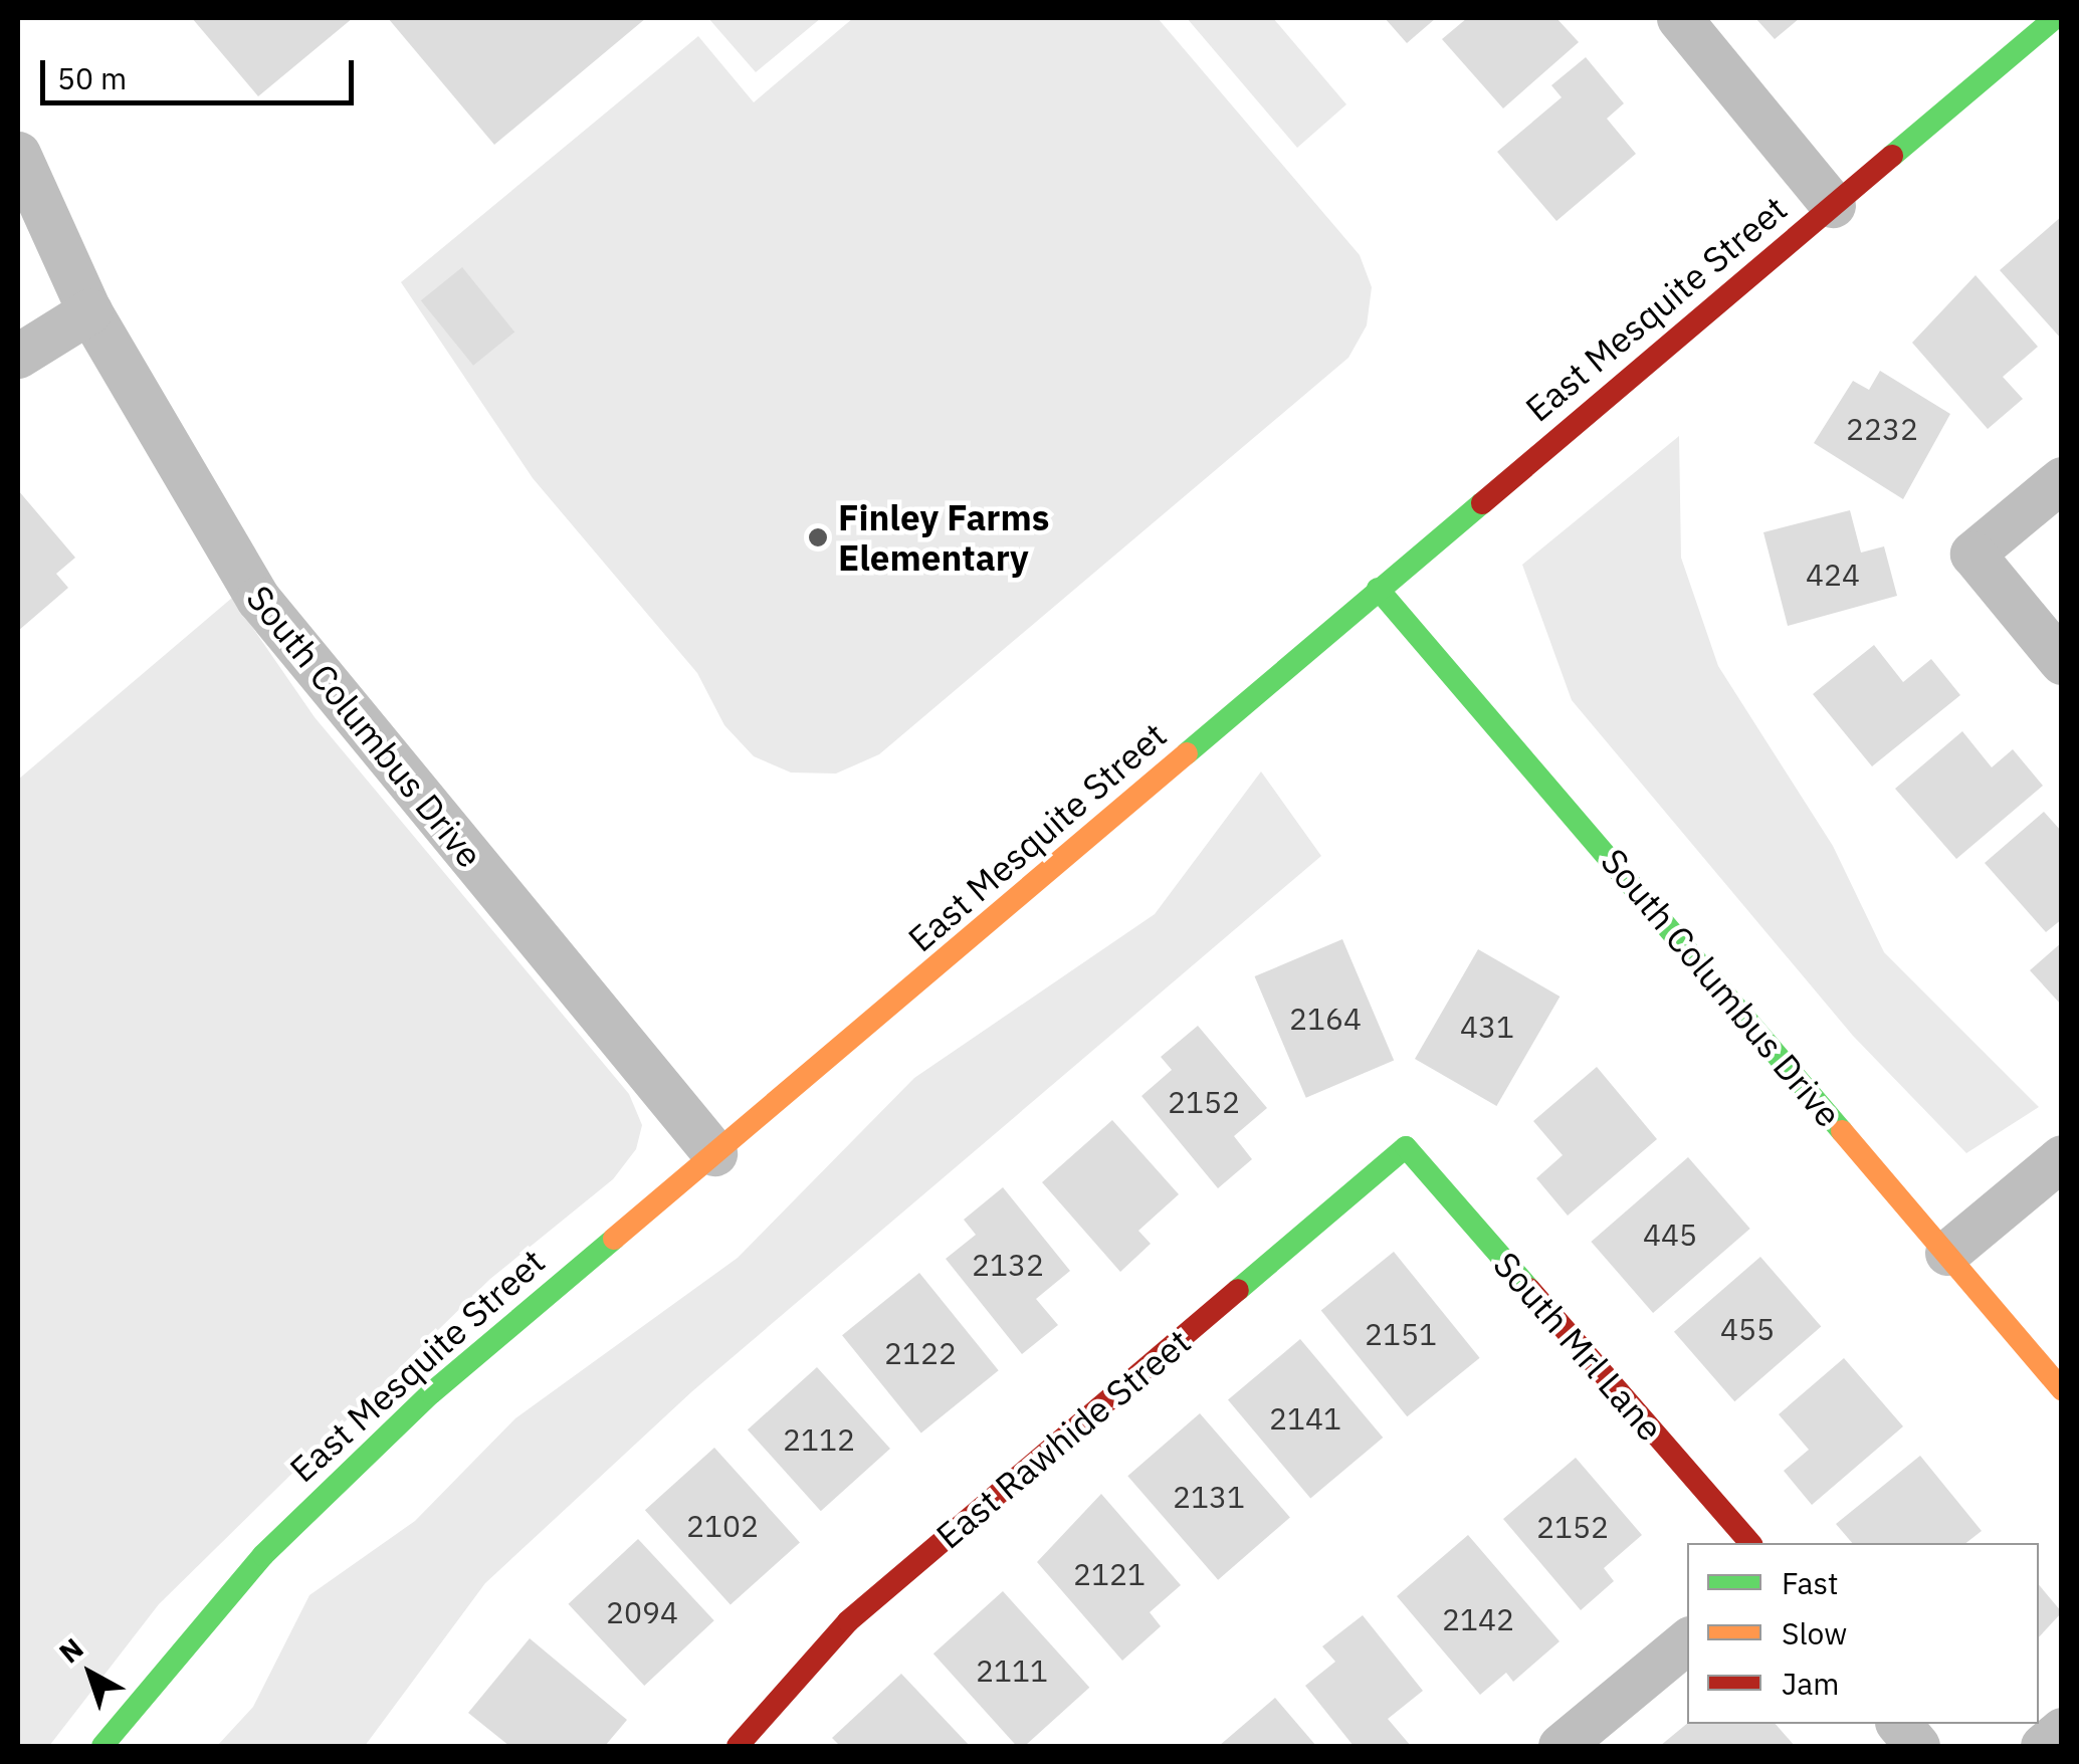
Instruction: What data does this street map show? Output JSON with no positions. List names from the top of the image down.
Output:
{
  "streets": {
    "street": [
      "East Mesquite Street",
      "South Columbus Drive",
      "South Mrl Lane",
      "East Rawhide Street"
    ]
  },
  "crossings": [
    ["East Mesquite Street", "South Columbus Drive"],
    ["South Mrl Lane", "East Rawhide Street"]
  ],
  "places": ["Finley Farms Elementary"],
  "house_numbers": [
    "2232",
    "424",
    "2164",
    "431",
    "2152",
    "445",
    "2132",
    "455",
    "2151",
    "2122",
    "2141",
    "2112",
    "2131",
    "2102",
    "2152",
    "2121",
    "2094",
    "2142",
    "2111"
  ],
  "legend": ["Fast", "Slow", "Jam"],
  "scale_bar": "50 m",
  "north": "top left"
}
